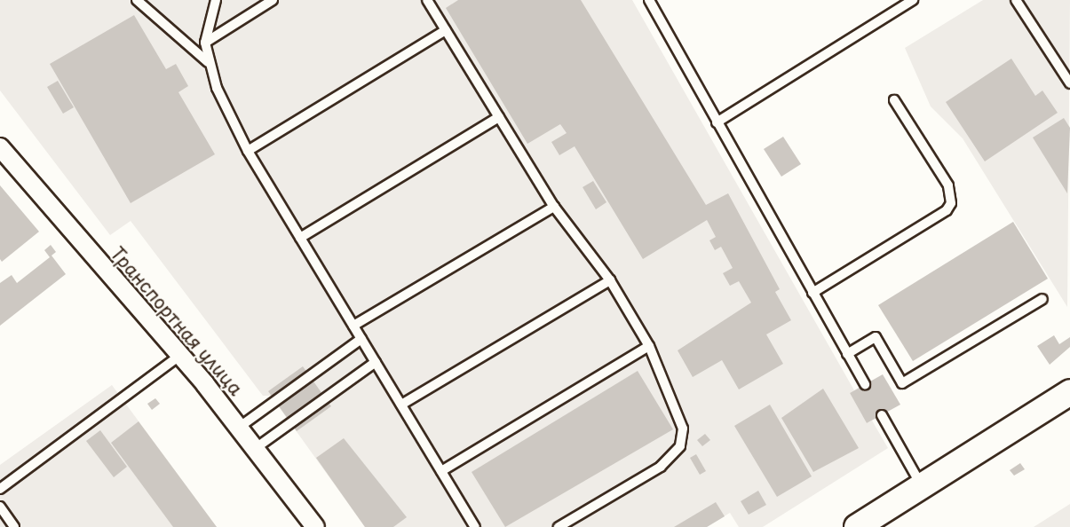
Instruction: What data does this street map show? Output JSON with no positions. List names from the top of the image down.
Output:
{
  "streets": {
    "street": ["Транспортная улица"]
  }
}
